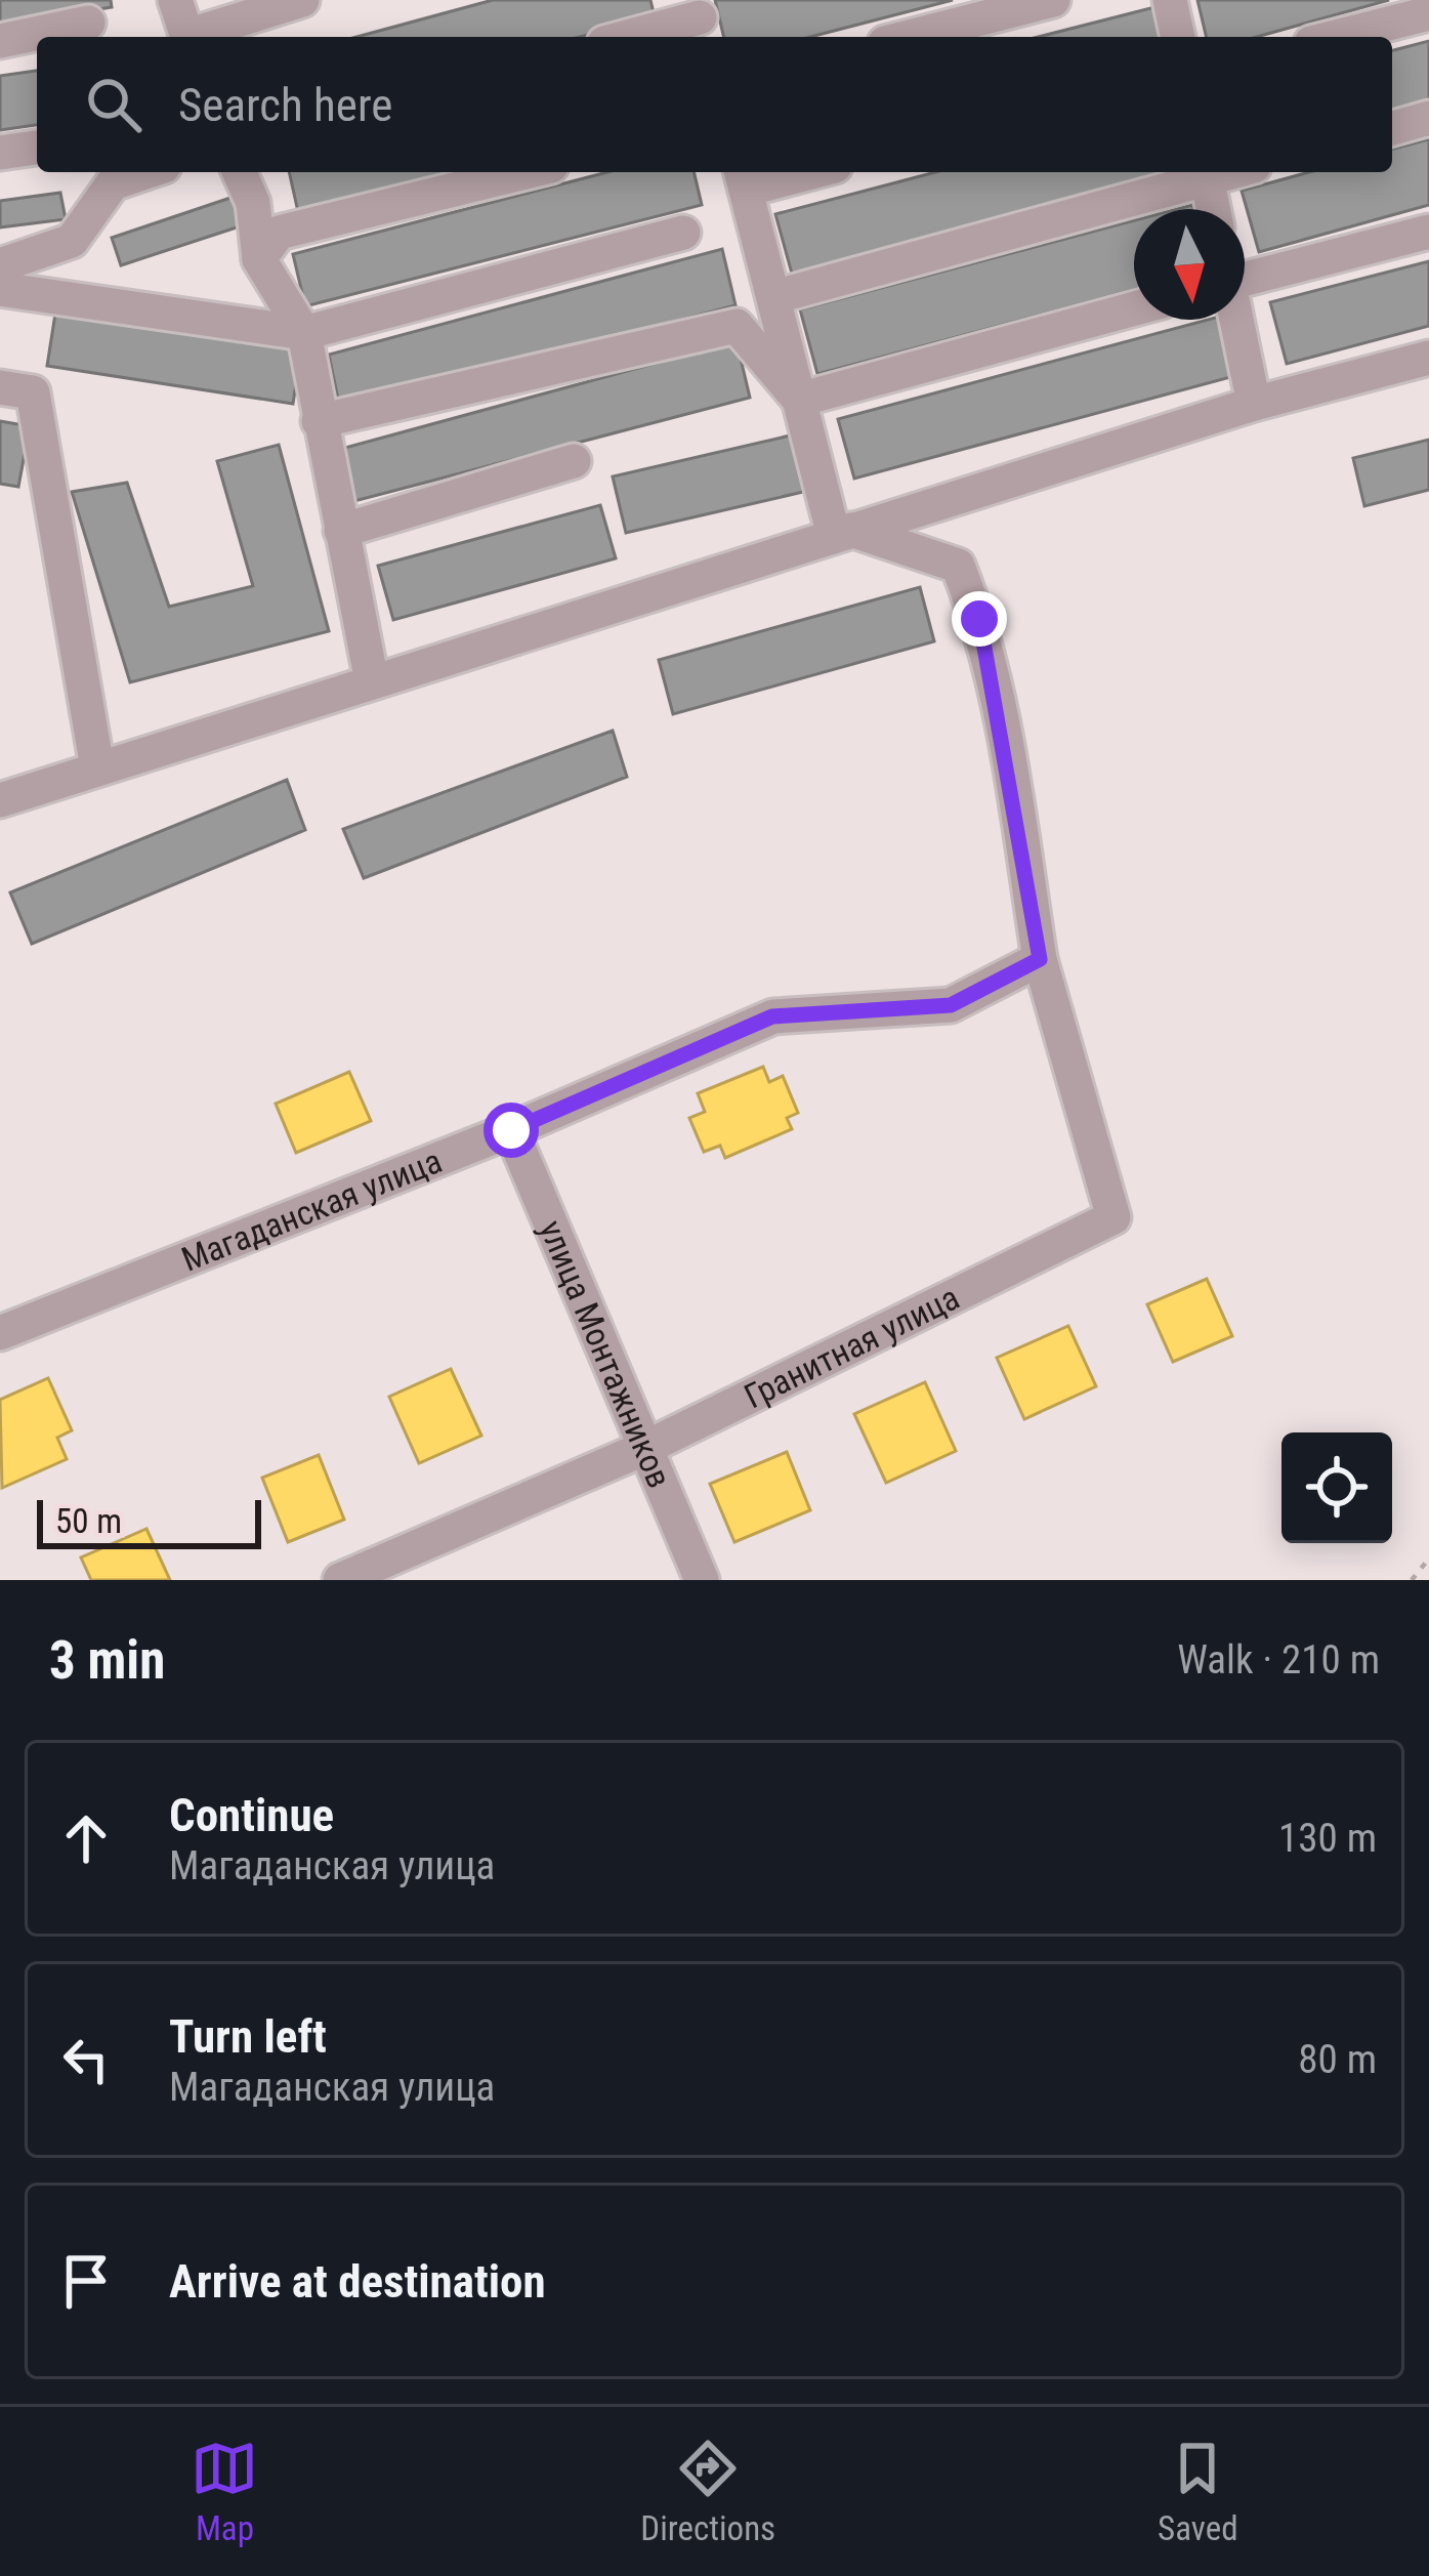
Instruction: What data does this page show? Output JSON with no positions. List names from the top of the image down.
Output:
{
  "streets": {
    "street": ["Магаданская улица", "Гранитная улица", "улица Монтажников"]
  },
  "crossings": [
    ["Магаданская улица", "Гранитная улица"],
    ["Магаданская улица", "улица Монтажников"],
    ["Гранитная улица", "улица Монтажников"]
  ],
  "scale_bar": "50 m",
  "north": "bottom",
  "page": {
    "search": "Search here",
    "scale": "50 m",
    "heading": ["3 min", "Walk · 210 m"],
    "list": [
      ["Continue", "Магаданская улица", "130 m"],
      ["Turn left", "Магаданская улица", "80 m"],
      "Arrive at destination"
    ],
    "nav": ["Map", "Directions", "Saved"]
  }
}
